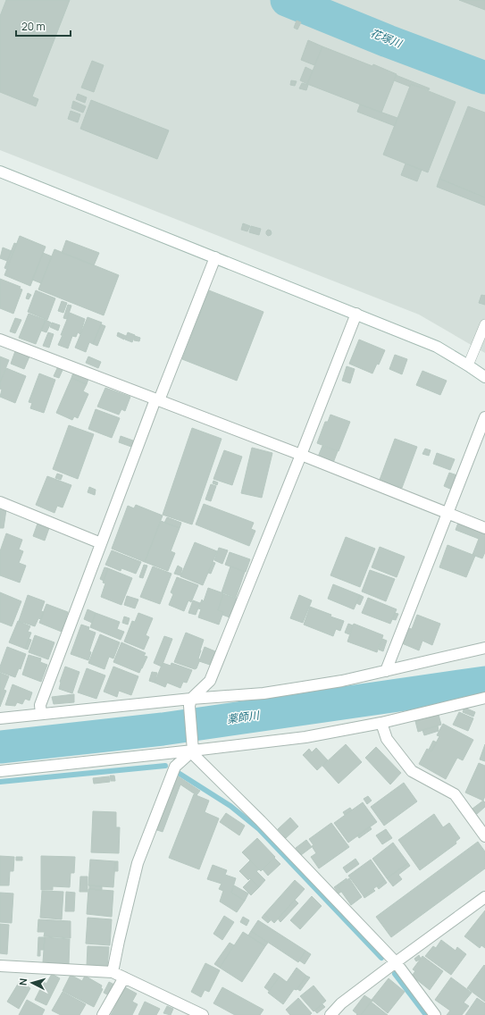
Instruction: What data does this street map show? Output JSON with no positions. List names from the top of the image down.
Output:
{
  "water": ["花塚川", "薬師川"],
  "scale_bar": "20 m",
  "north": "left"
}
